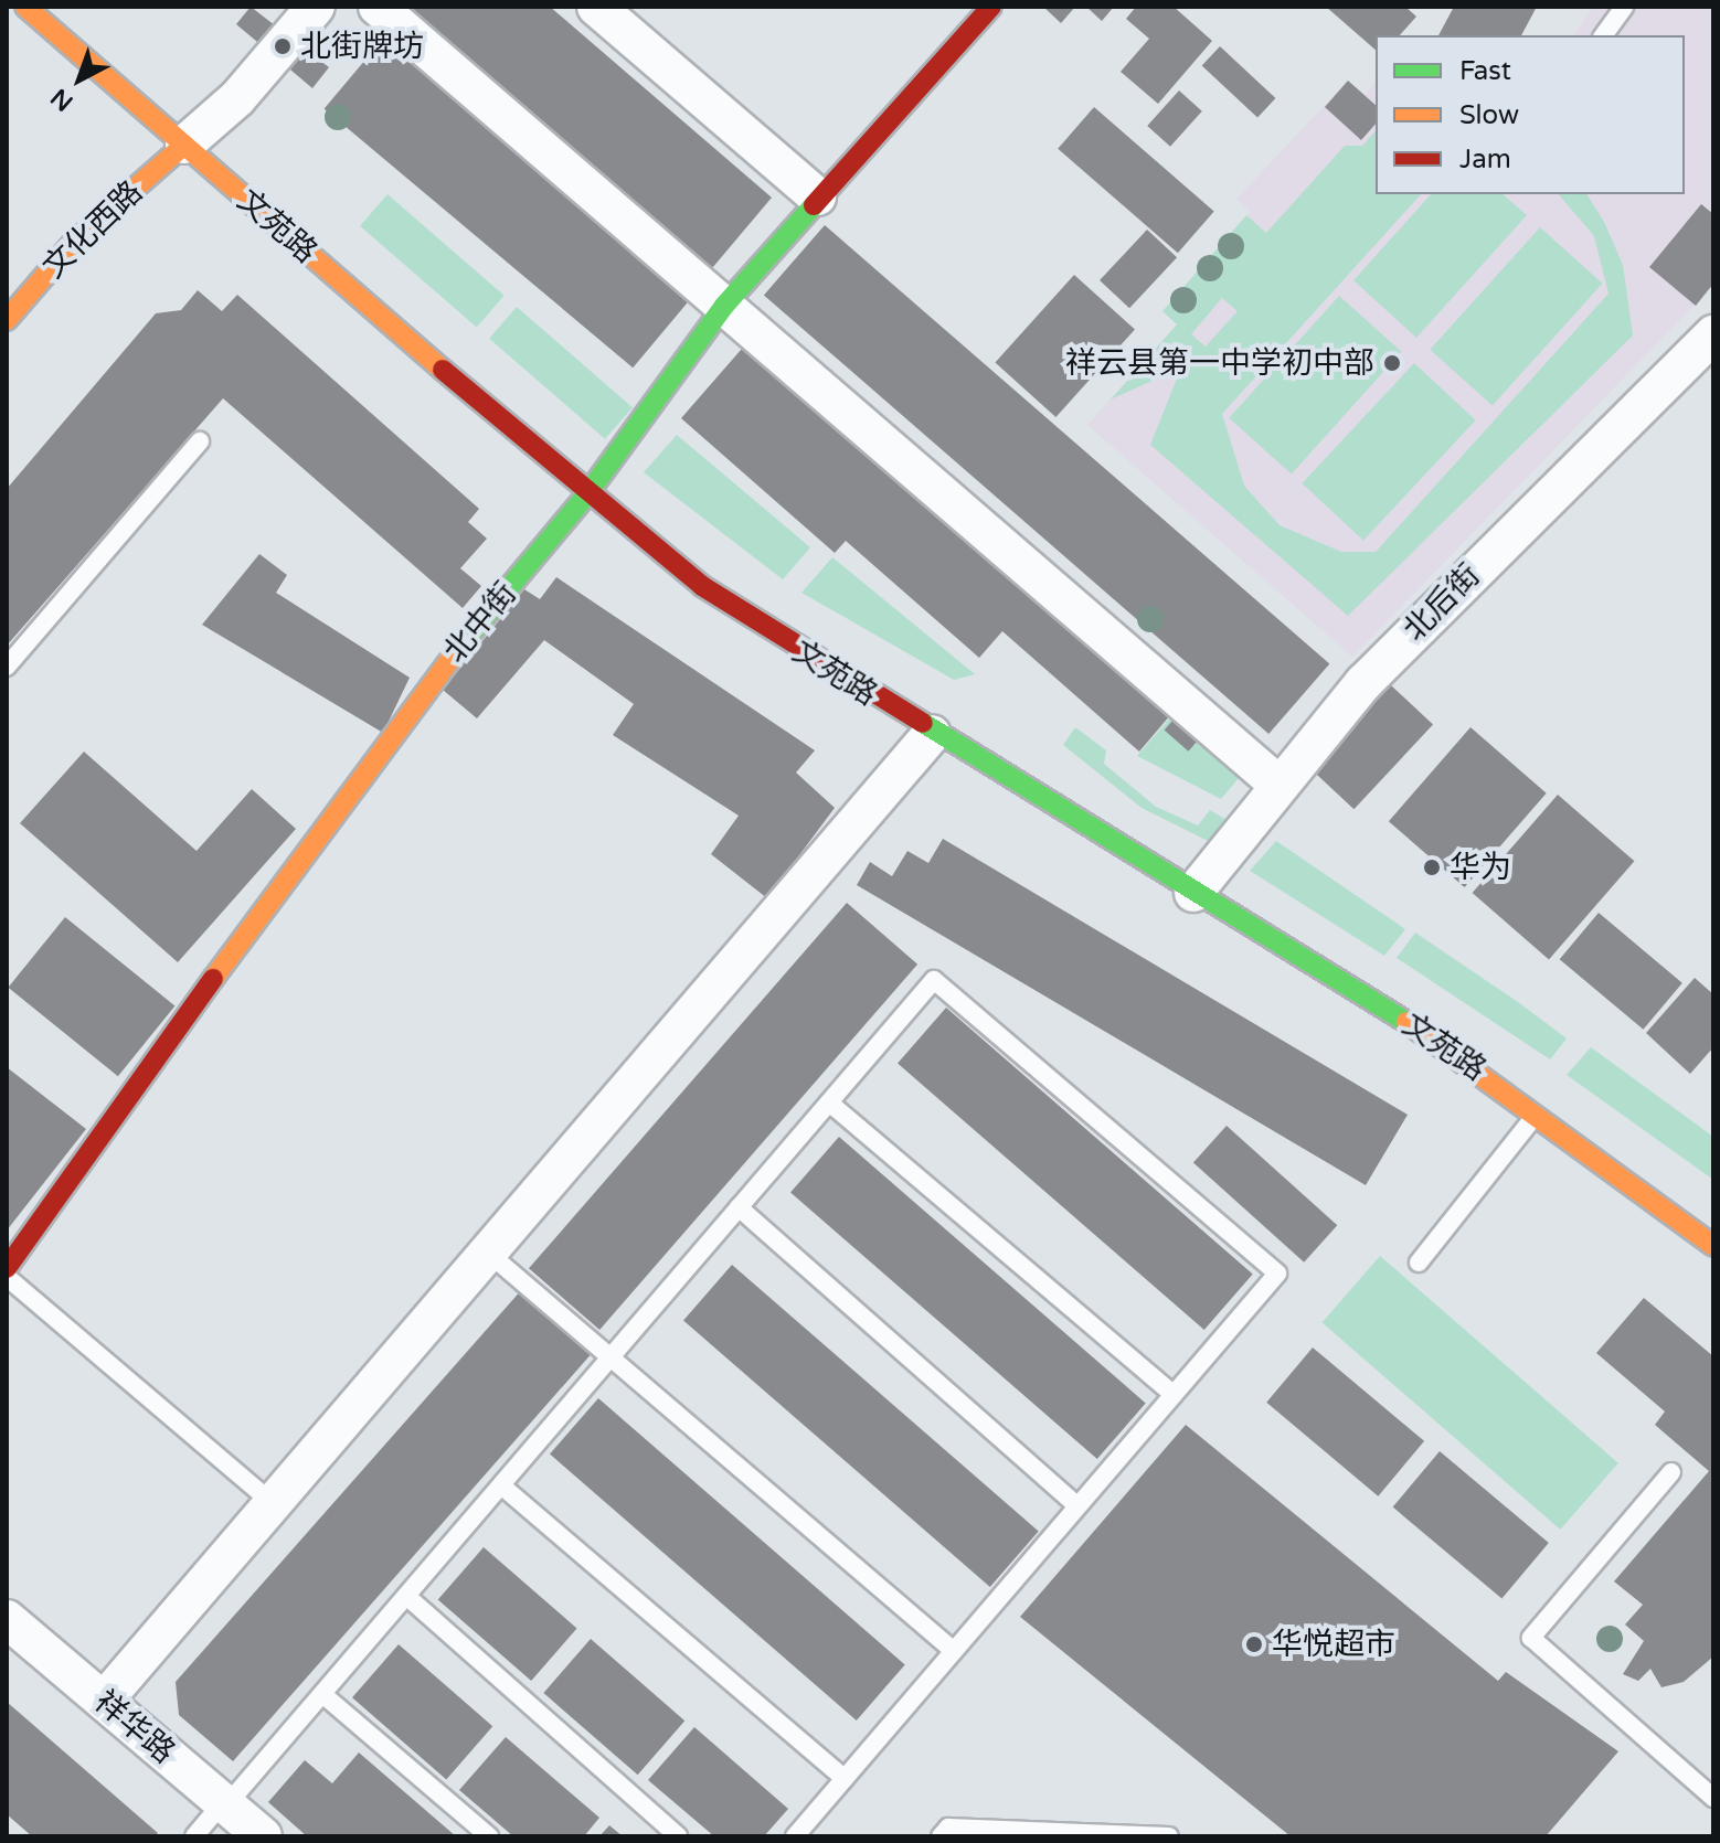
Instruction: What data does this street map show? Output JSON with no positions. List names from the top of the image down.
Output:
{
  "streets": {
    "main road": ["文苑路", "文化西路", "北中街"],
    "street": ["北后街", "祥华路"]
  },
  "crossings": [
    ["文苑路", "文化西路"],
    ["文苑路", "北后街"],
    ["文苑路", "北中街"]
  ],
  "places": [
    "北街牌坊",
    "祥云县第一中学初中部",
    "华为",
    "华悦超市"
  ],
  "legend": ["Fast", "Slow", "Jam"],
  "north": "bottom left"
}
